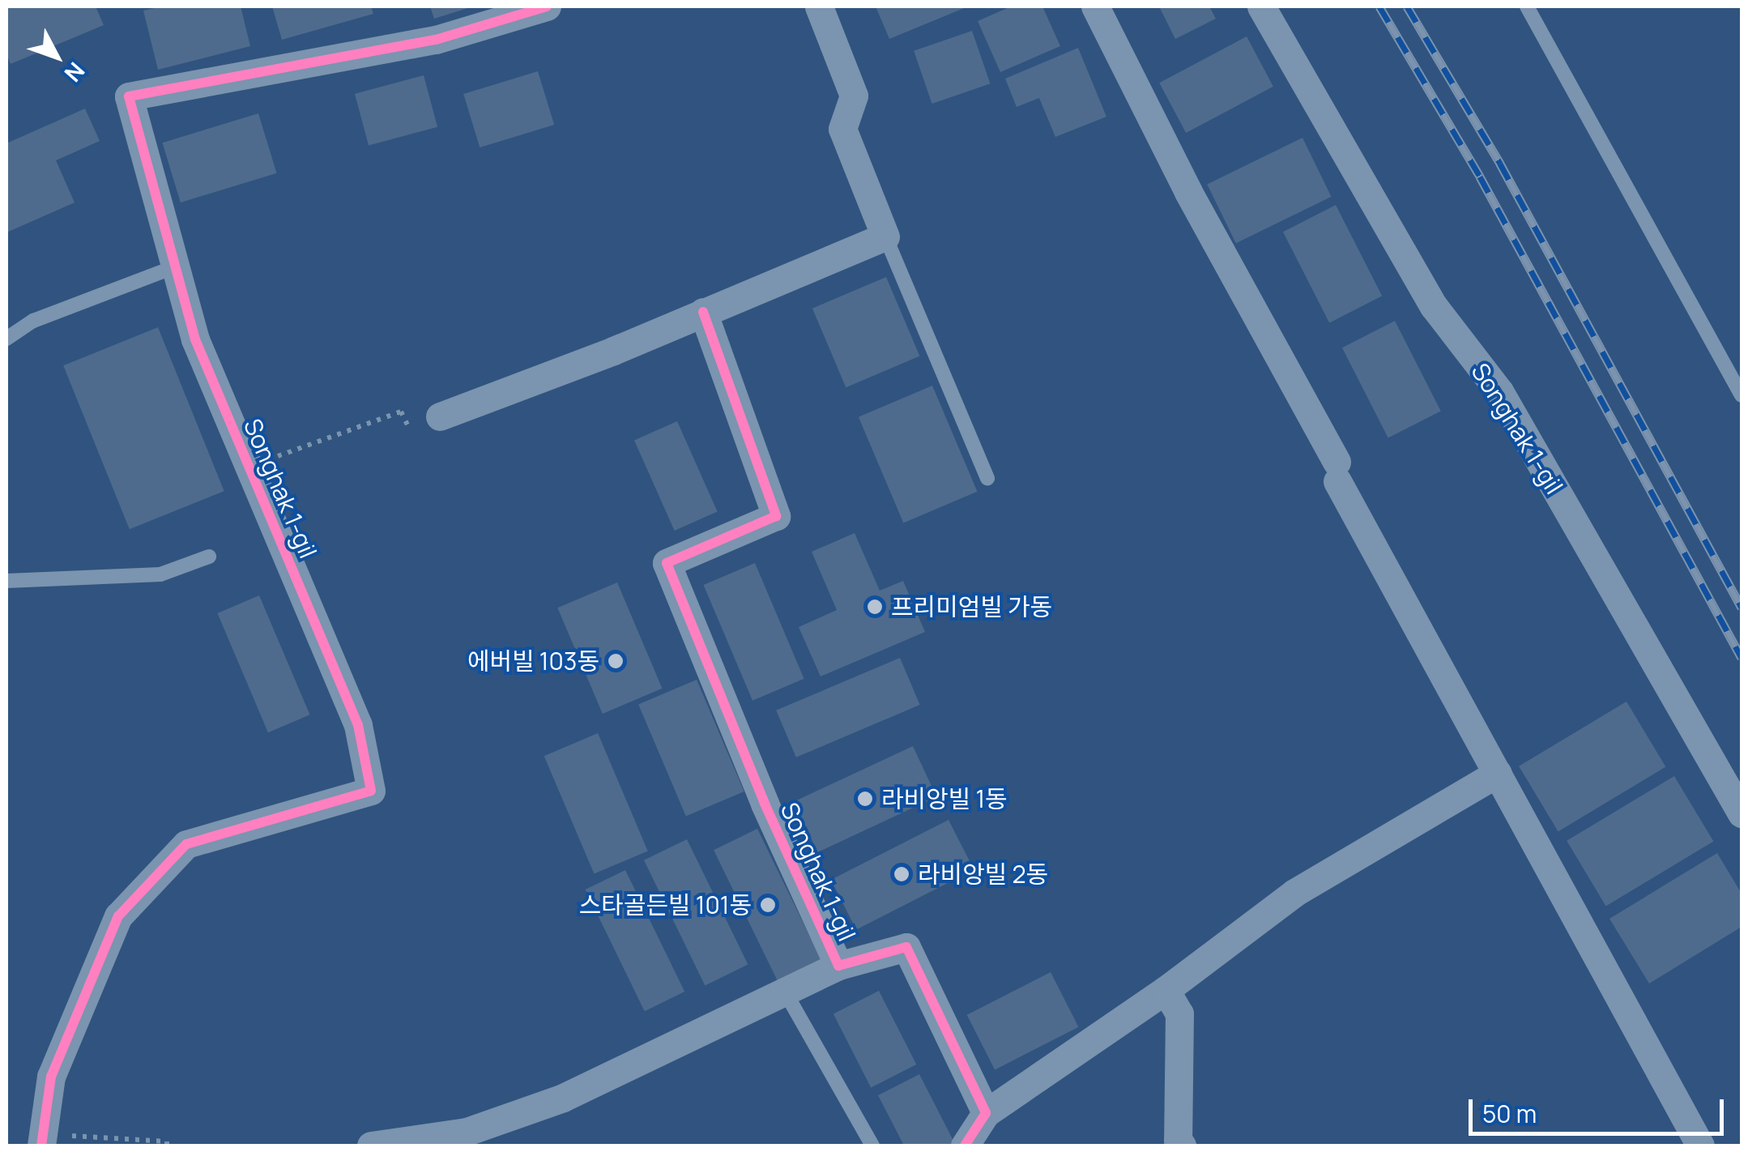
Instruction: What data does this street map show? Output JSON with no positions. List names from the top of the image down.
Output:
{
  "streets": {
    "street": ["Songhak 1-gil"]
  },
  "places": [
    "프리미엄빌 가동",
    "에버빌 103동",
    "라비앙빌 1동",
    "라비앙빌 2동",
    "스타골든빌 101동"
  ],
  "scale_bar": "50 m",
  "north": "bottom right"
}
